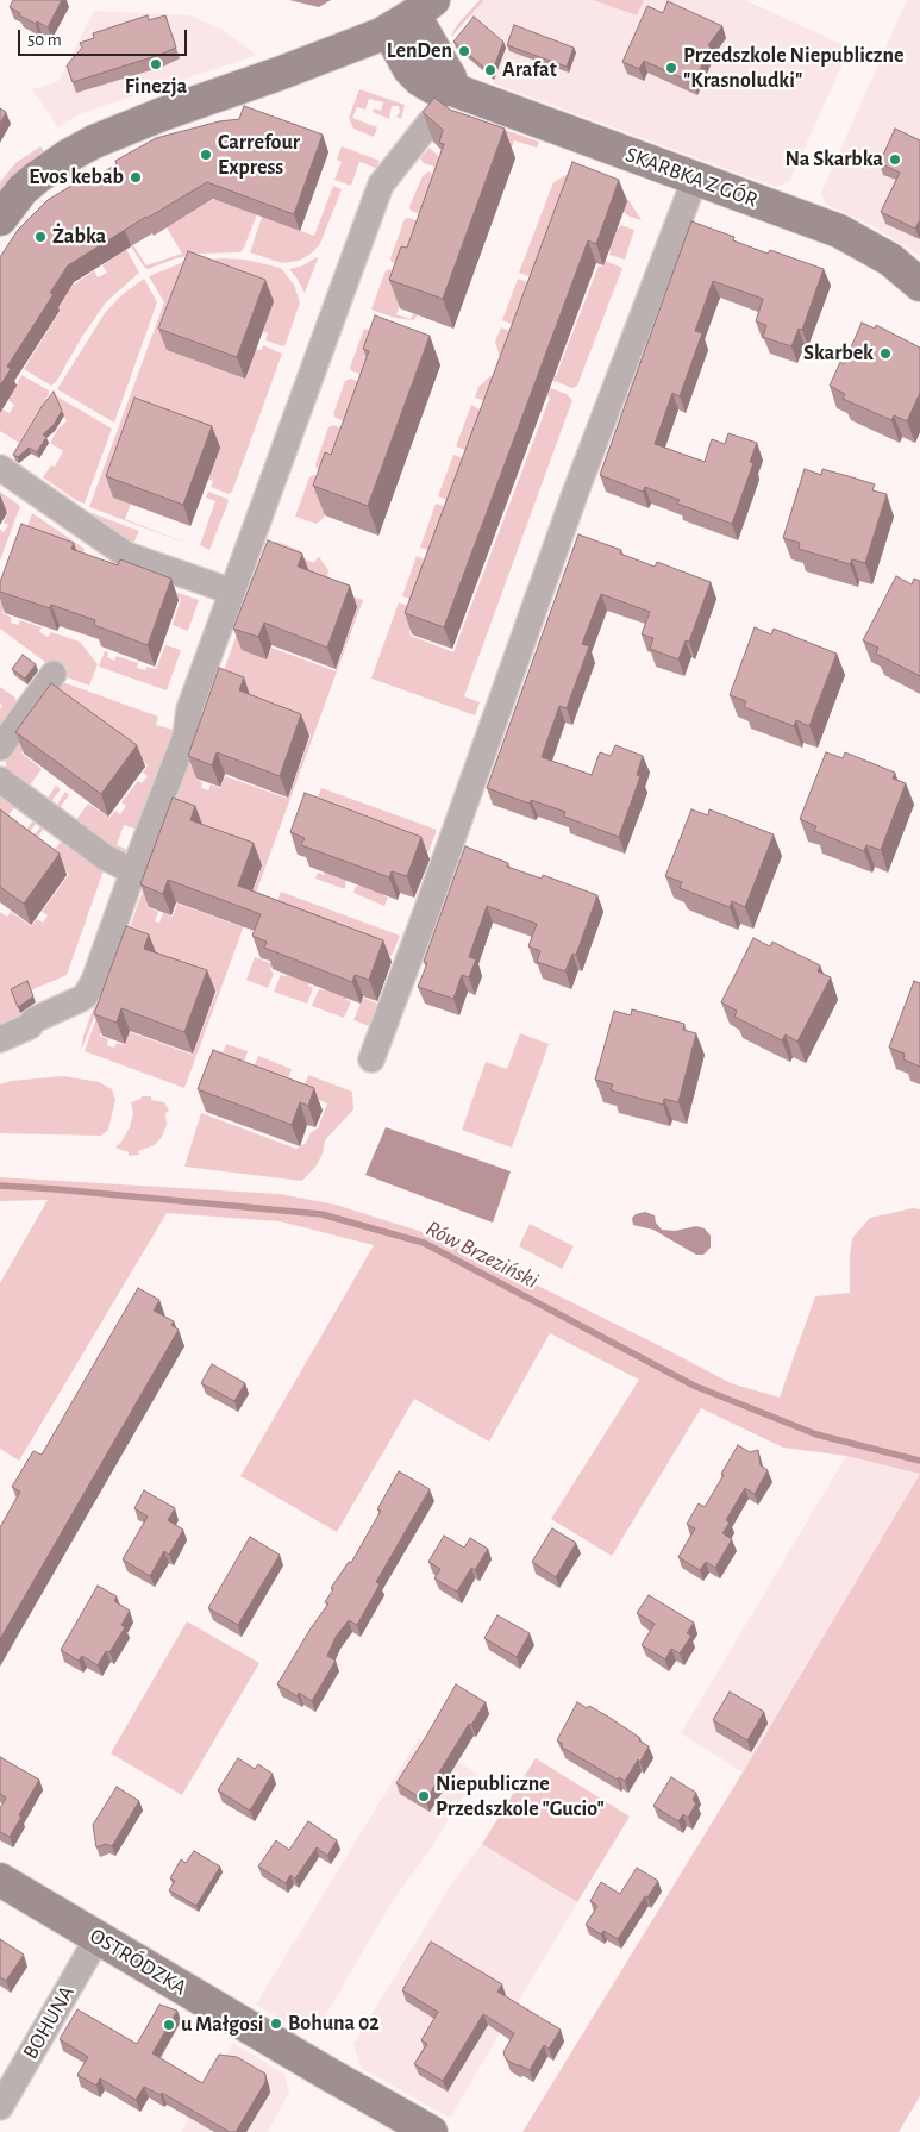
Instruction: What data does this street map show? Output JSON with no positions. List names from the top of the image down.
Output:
{
  "streets": {
    "street": ["SKARBKA Z GÓR", "OSTRÓDZKA", "BOHUNA"]
  },
  "crossings": [
    ["OSTRÓDZKA", "BOHUNA"]
  ],
  "water": ["Rów Brzeziński"],
  "places": [
    "LenDen",
    "Finezja",
    "Przedszkole Niepubliczne \"Krasnoludki\"",
    "Arafat",
    "Carrefour Express",
    "Na Skarbka",
    "Evos kebab",
    "Żabka",
    "Skarbek",
    "Niepubliczne Przedszkole \"Gucio\"",
    "Bohuna 02",
    "u Małgosi"
  ],
  "scale_bar": "50 m"
}
